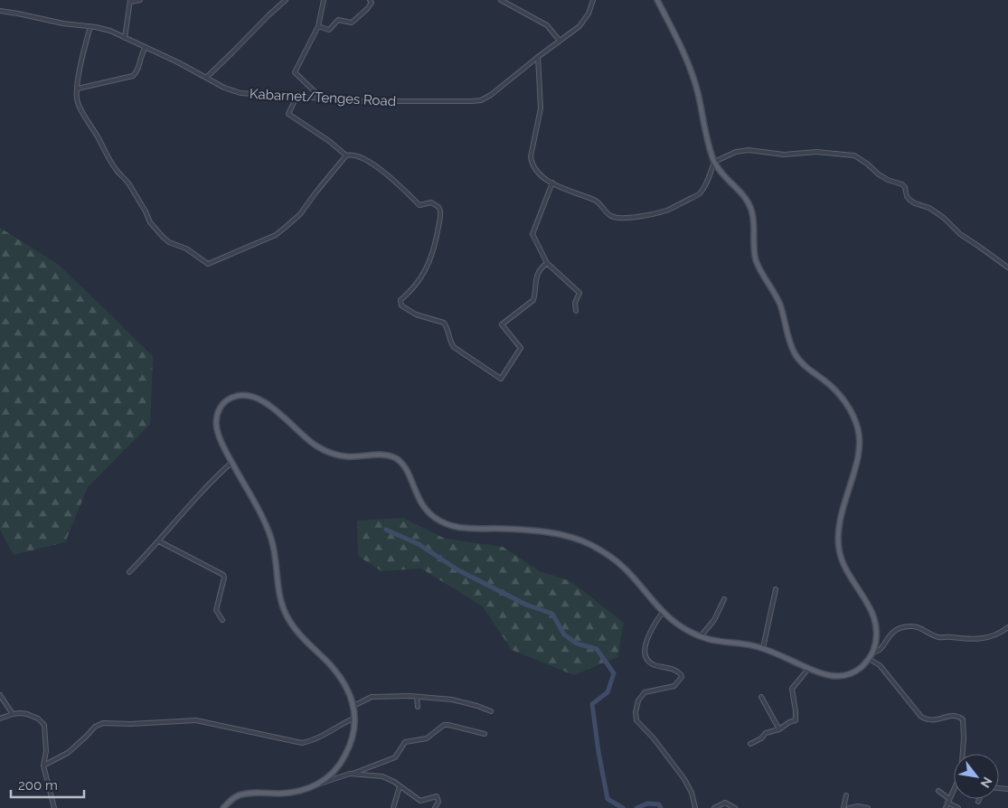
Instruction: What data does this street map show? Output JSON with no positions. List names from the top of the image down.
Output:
{
  "streets": {
    "street": ["Kabarnet/Tenges Road"]
  },
  "scale_bar": "200 m",
  "north": "bottom right"
}
